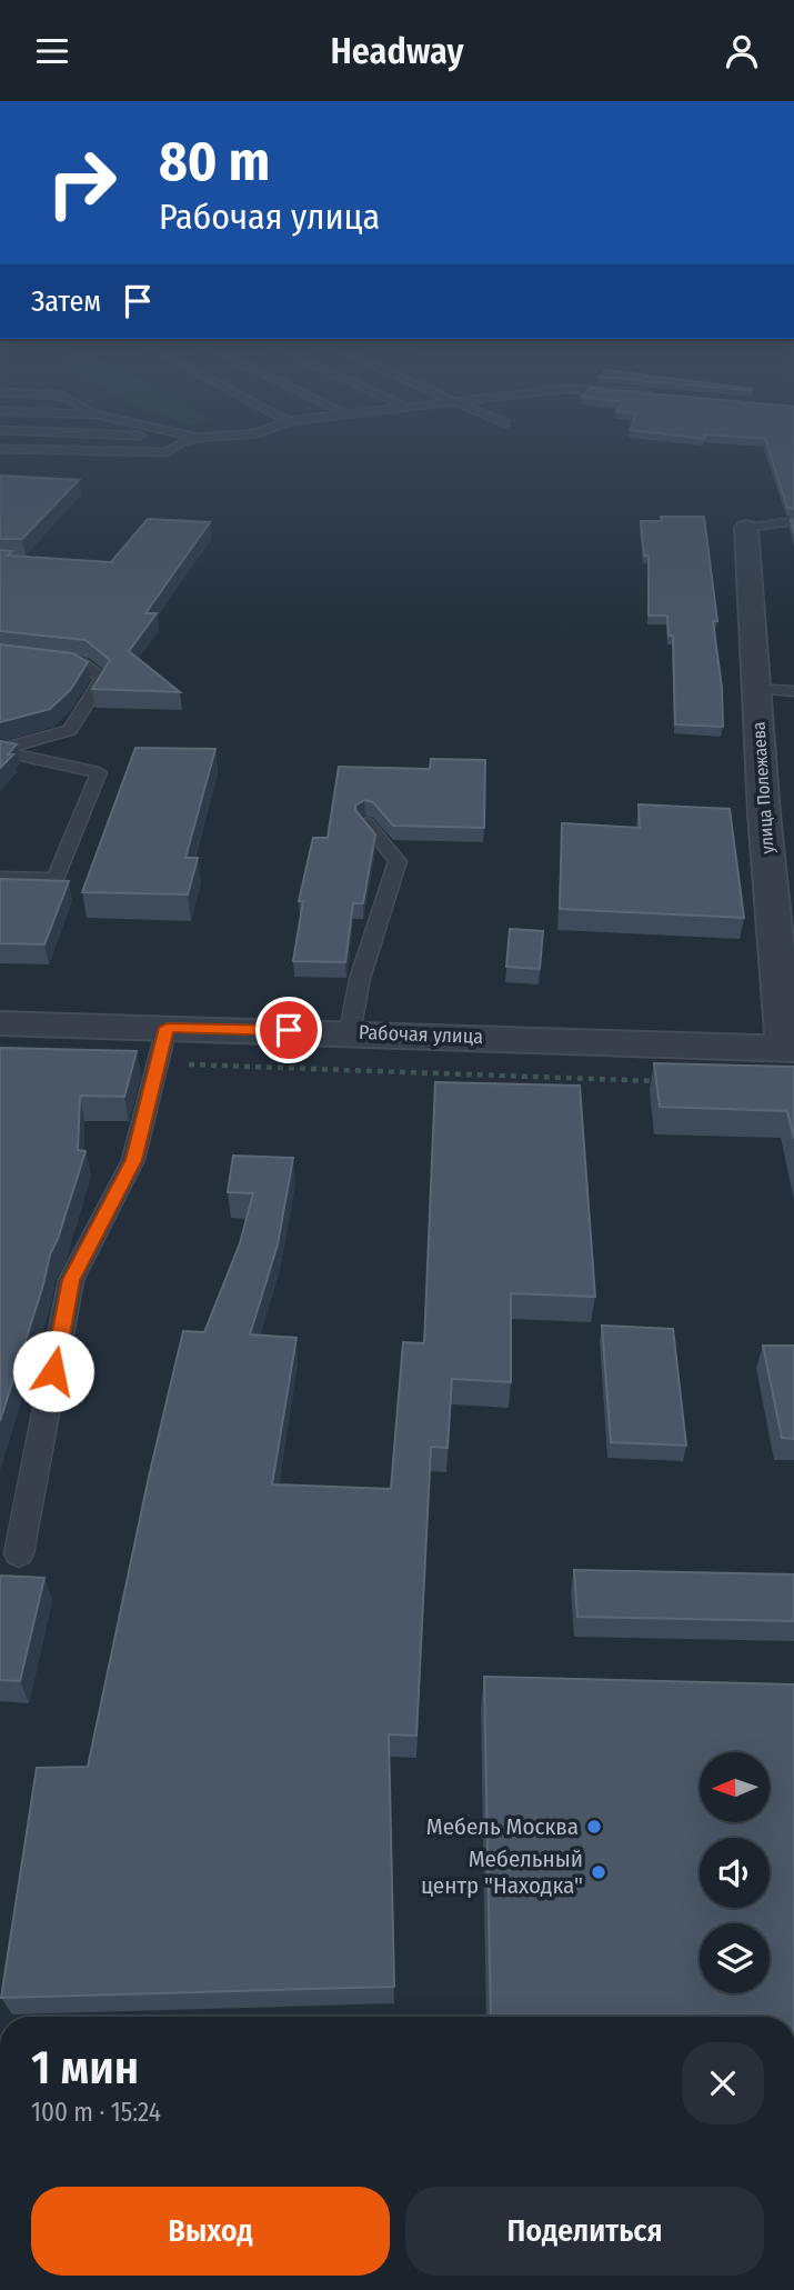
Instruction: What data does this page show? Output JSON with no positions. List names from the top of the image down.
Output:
{
  "streets": {
    "street": ["улица Полежаева", "Рабочая улица"]
  },
  "crossings": [
    ["улица Полежаева", "Рабочая улица"]
  ],
  "places": ["Мебель Москва", "Мебельный центр \"Находка\""],
  "north": "left",
  "page": {
    "header": "Headway",
    "turn": ["80 m", "Рабочая улица"],
    "then": "Затем",
    "heading": ["1 мин", "100 m · 15:24"],
    "buttons": ["Выход", "Поделиться"]
  }
}
